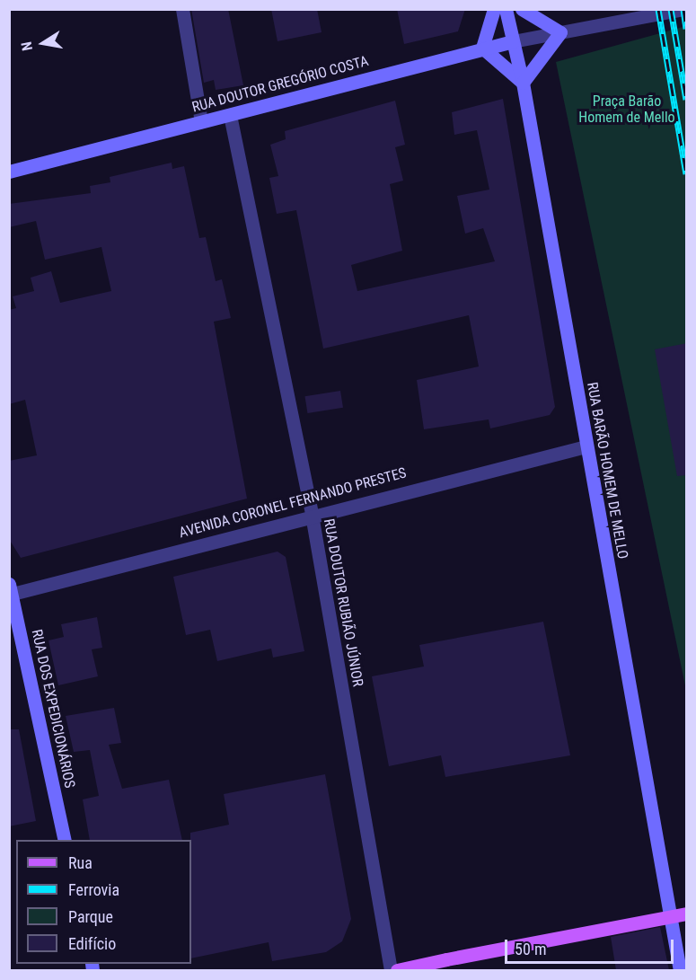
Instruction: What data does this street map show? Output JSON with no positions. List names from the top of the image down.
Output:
{
  "streets": {
    "main road": ["RUA DOUTOR GREGÓRIO COSTA", "RUA BARÃO HOMEM DE MELLO", "RUA DOS EXPEDICIONÁRIOS"],
    "street": ["AVENIDA CORONEL FERNANDO PRESTES", "RUA DOUTOR RUBIÃO JÚNIOR"]
  },
  "crossings": [
    ["RUA DOUTOR GREGÓRIO COSTA", "RUA BARÃO HOMEM DE MELLO"],
    ["RUA DOUTOR GREGÓRIO COSTA", "RUA DOUTOR RUBIÃO JÚNIOR"],
    ["RUA BARÃO HOMEM DE MELLO", "AVENIDA CORONEL FERNANDO PRESTES"],
    ["AVENIDA CORONEL FERNANDO PRESTES", "RUA DOUTOR RUBIÃO JÚNIOR"],
    ["AVENIDA CORONEL FERNANDO PRESTES", "RUA DOS EXPEDICIONÁRIOS"]
  ],
  "parks": ["Praça Barão Homem de Mello"],
  "legend": [
    "Rua",
    "Ferrovia",
    "Parque",
    "Edifício"
  ],
  "scale_bar": "50 m",
  "north": "left"
}
